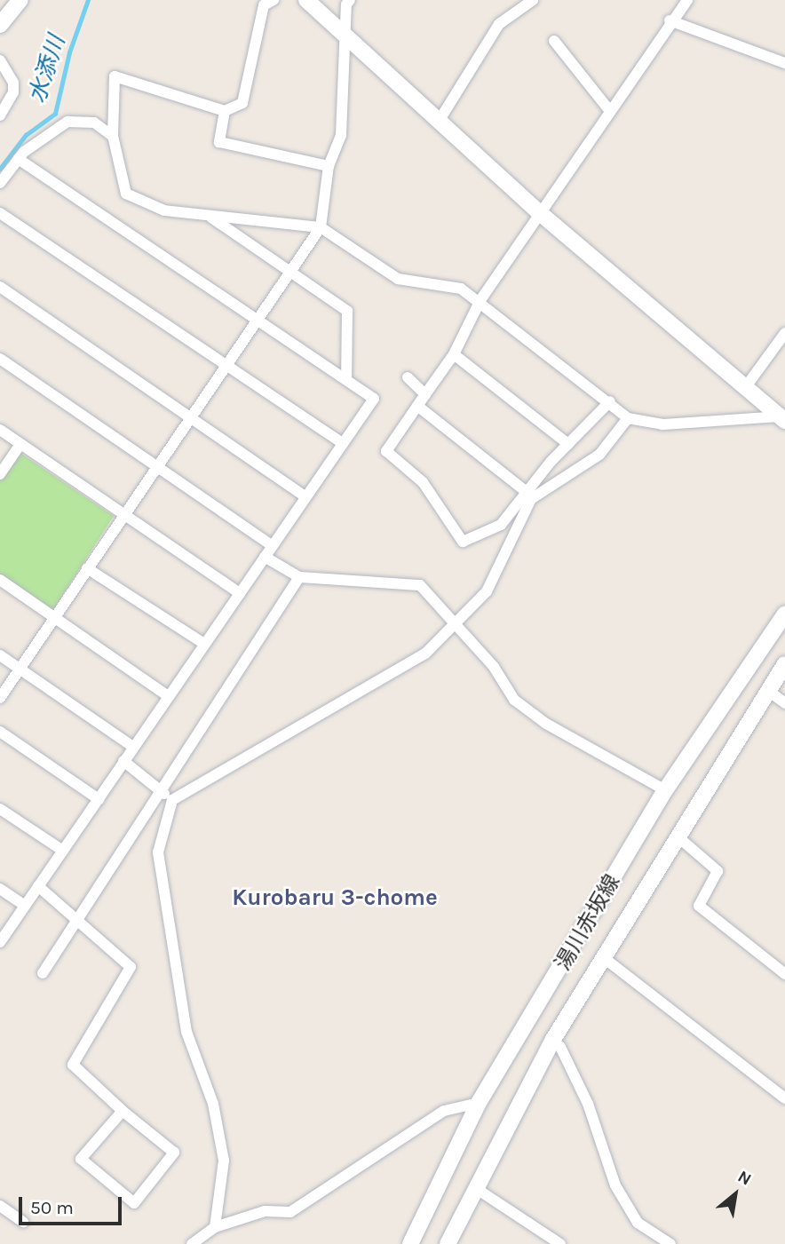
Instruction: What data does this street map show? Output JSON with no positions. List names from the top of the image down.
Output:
{
  "streets": {
    "main road": ["湯川赤坂線"]
  },
  "districts": ["Kurobaru 3-chome"],
  "water": ["水添川"],
  "scale_bar": "50 m",
  "north": "top right"
}
